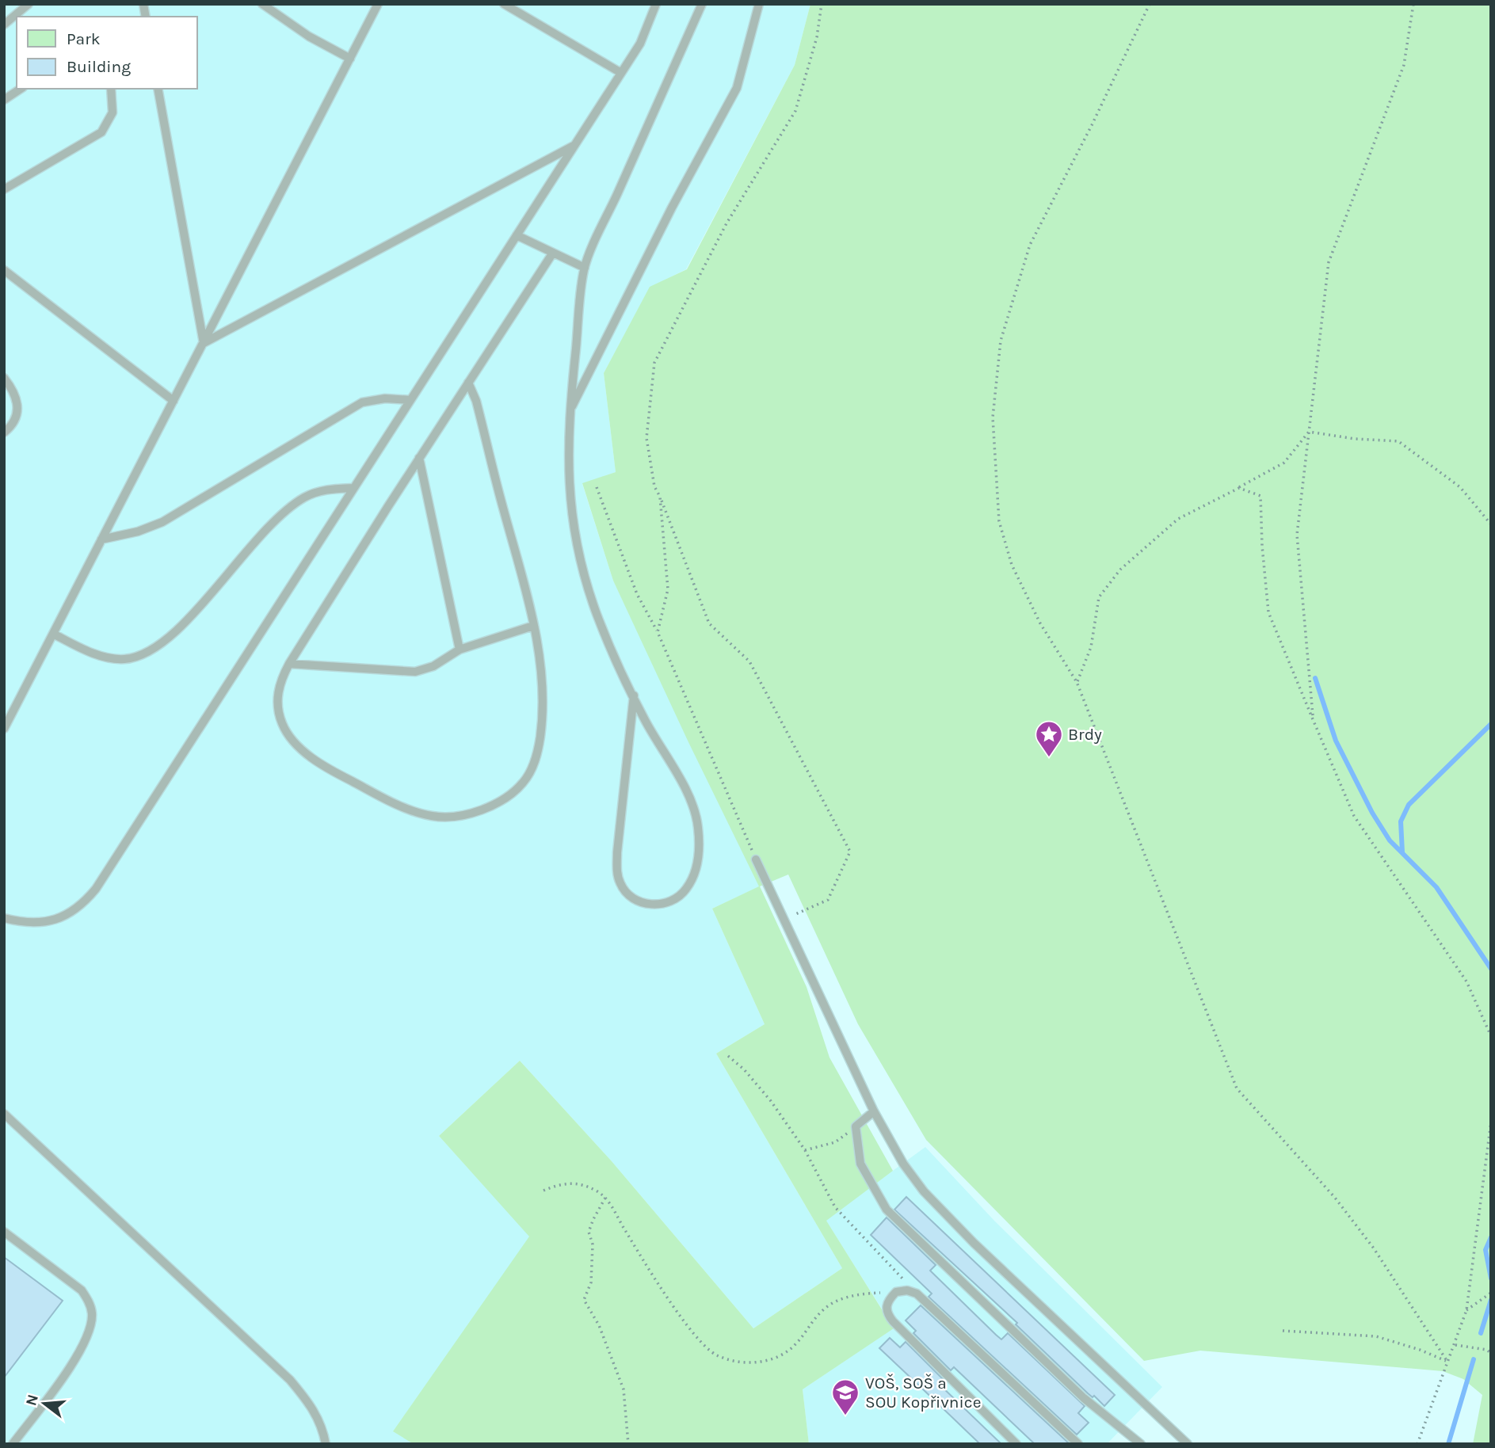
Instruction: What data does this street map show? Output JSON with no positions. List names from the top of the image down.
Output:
{
  "places": {
    "place": ["Brdy"],
    "school or university": ["VOŠ, SOŠ a SOU Kopřivnice"]
  },
  "legend": ["Park", "Building"],
  "north": "left"
}
